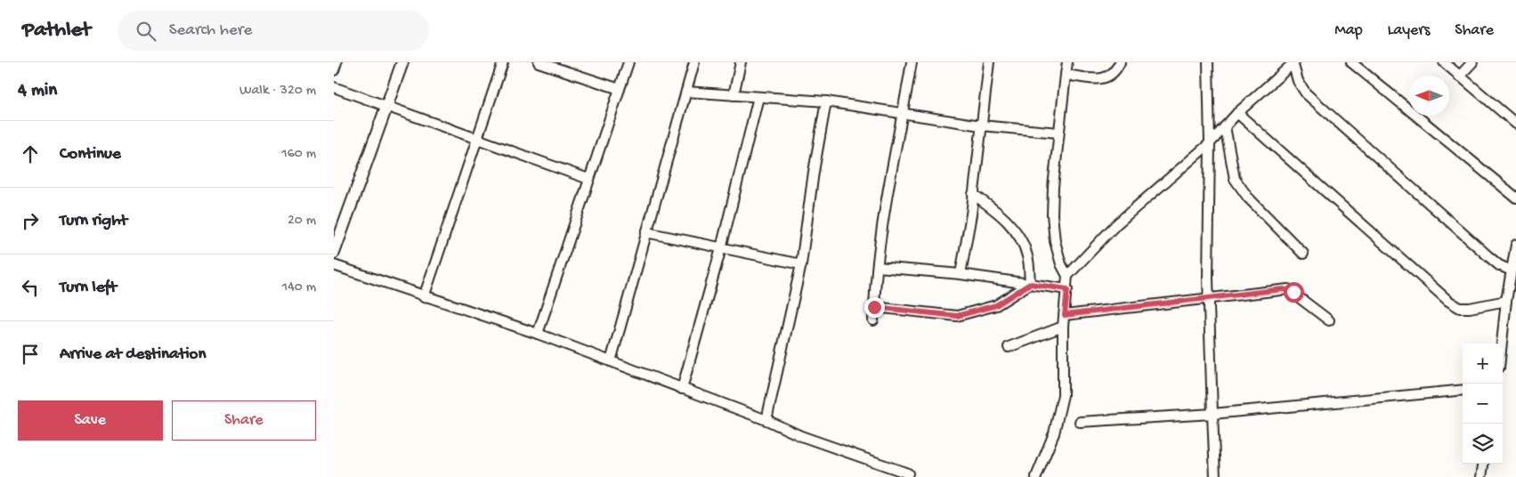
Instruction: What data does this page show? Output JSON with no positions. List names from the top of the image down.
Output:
{
  "north": "left",
  "page": {
    "header": "Pathlet",
    "search": "Search here",
    "nav": ["Map", "Layers", "Share"],
    "heading": ["4 min", "Walk · 320 m"],
    "list": [
      ["Continue", "160 m"],
      ["Turn right", "20 m"],
      ["Turn left", "140 m"],
      "Arrive at destination"
    ],
    "map_buttons": ["+", "−"],
    "buttons": ["Save", "Share"]
  }
}
